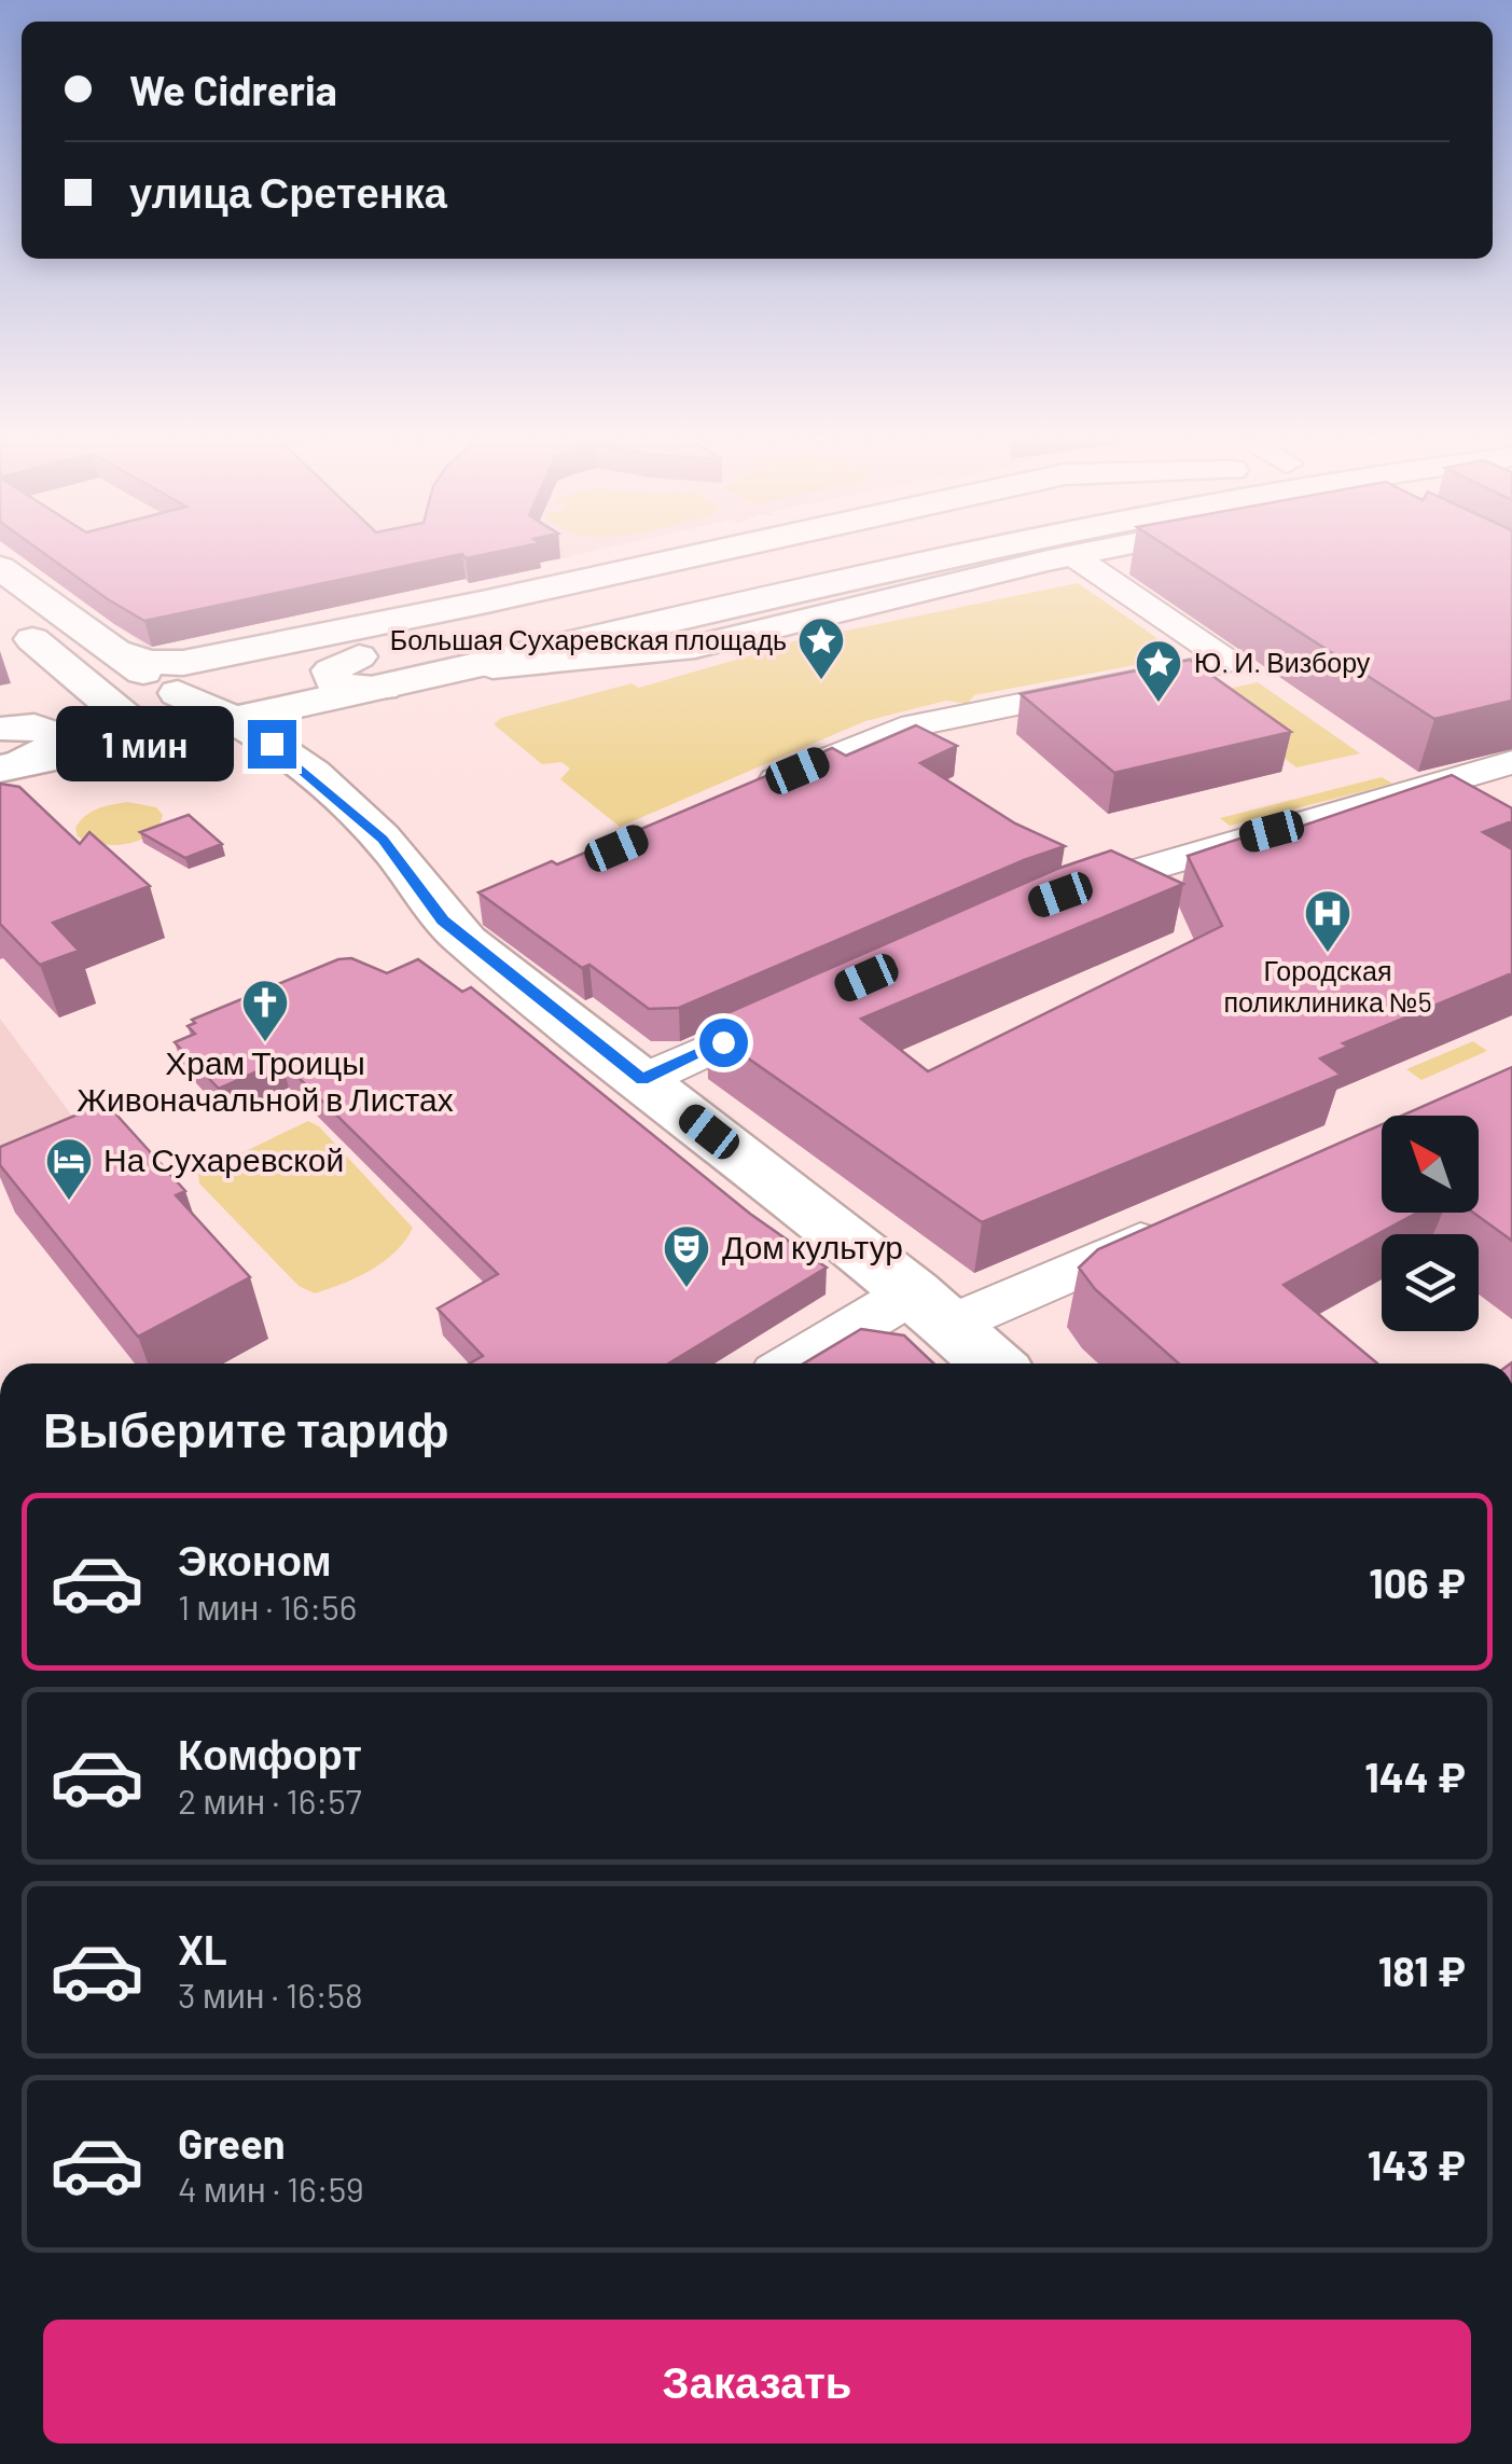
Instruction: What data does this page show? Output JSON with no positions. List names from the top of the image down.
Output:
{
  "places": {
    "place": ["Большая Сухаревская площадь", "Ю. И. Визбору"],
    "hospital": ["Городская поликлиника №5"],
    "church": ["Храм Троицы Живоначальной в Листах"],
    "hotel": ["На Сухаревской"],
    "theatre": ["Дом культур"]
  },
  "north": "top left",
  "page": {
    "banner": ["We Cidreria", "улица Сретенка"],
    "bubble": "1 мин",
    "heading": "Выберите тариф",
    "list": [
      {
        "name": "Эконом",
        "note": "1 мин · 16:56",
        "value": "106 ₽"
      },
      {
        "name": "Комфорт",
        "note": "2 мин · 16:57",
        "value": "144 ₽"
      },
      {
        "name": "XL",
        "note": "3 мин · 16:58",
        "value": "181 ₽"
      },
      {
        "name": "Green",
        "note": "4 мин · 16:59",
        "value": "143 ₽"
      }
    ],
    "buttons": "Заказать"
  }
}
